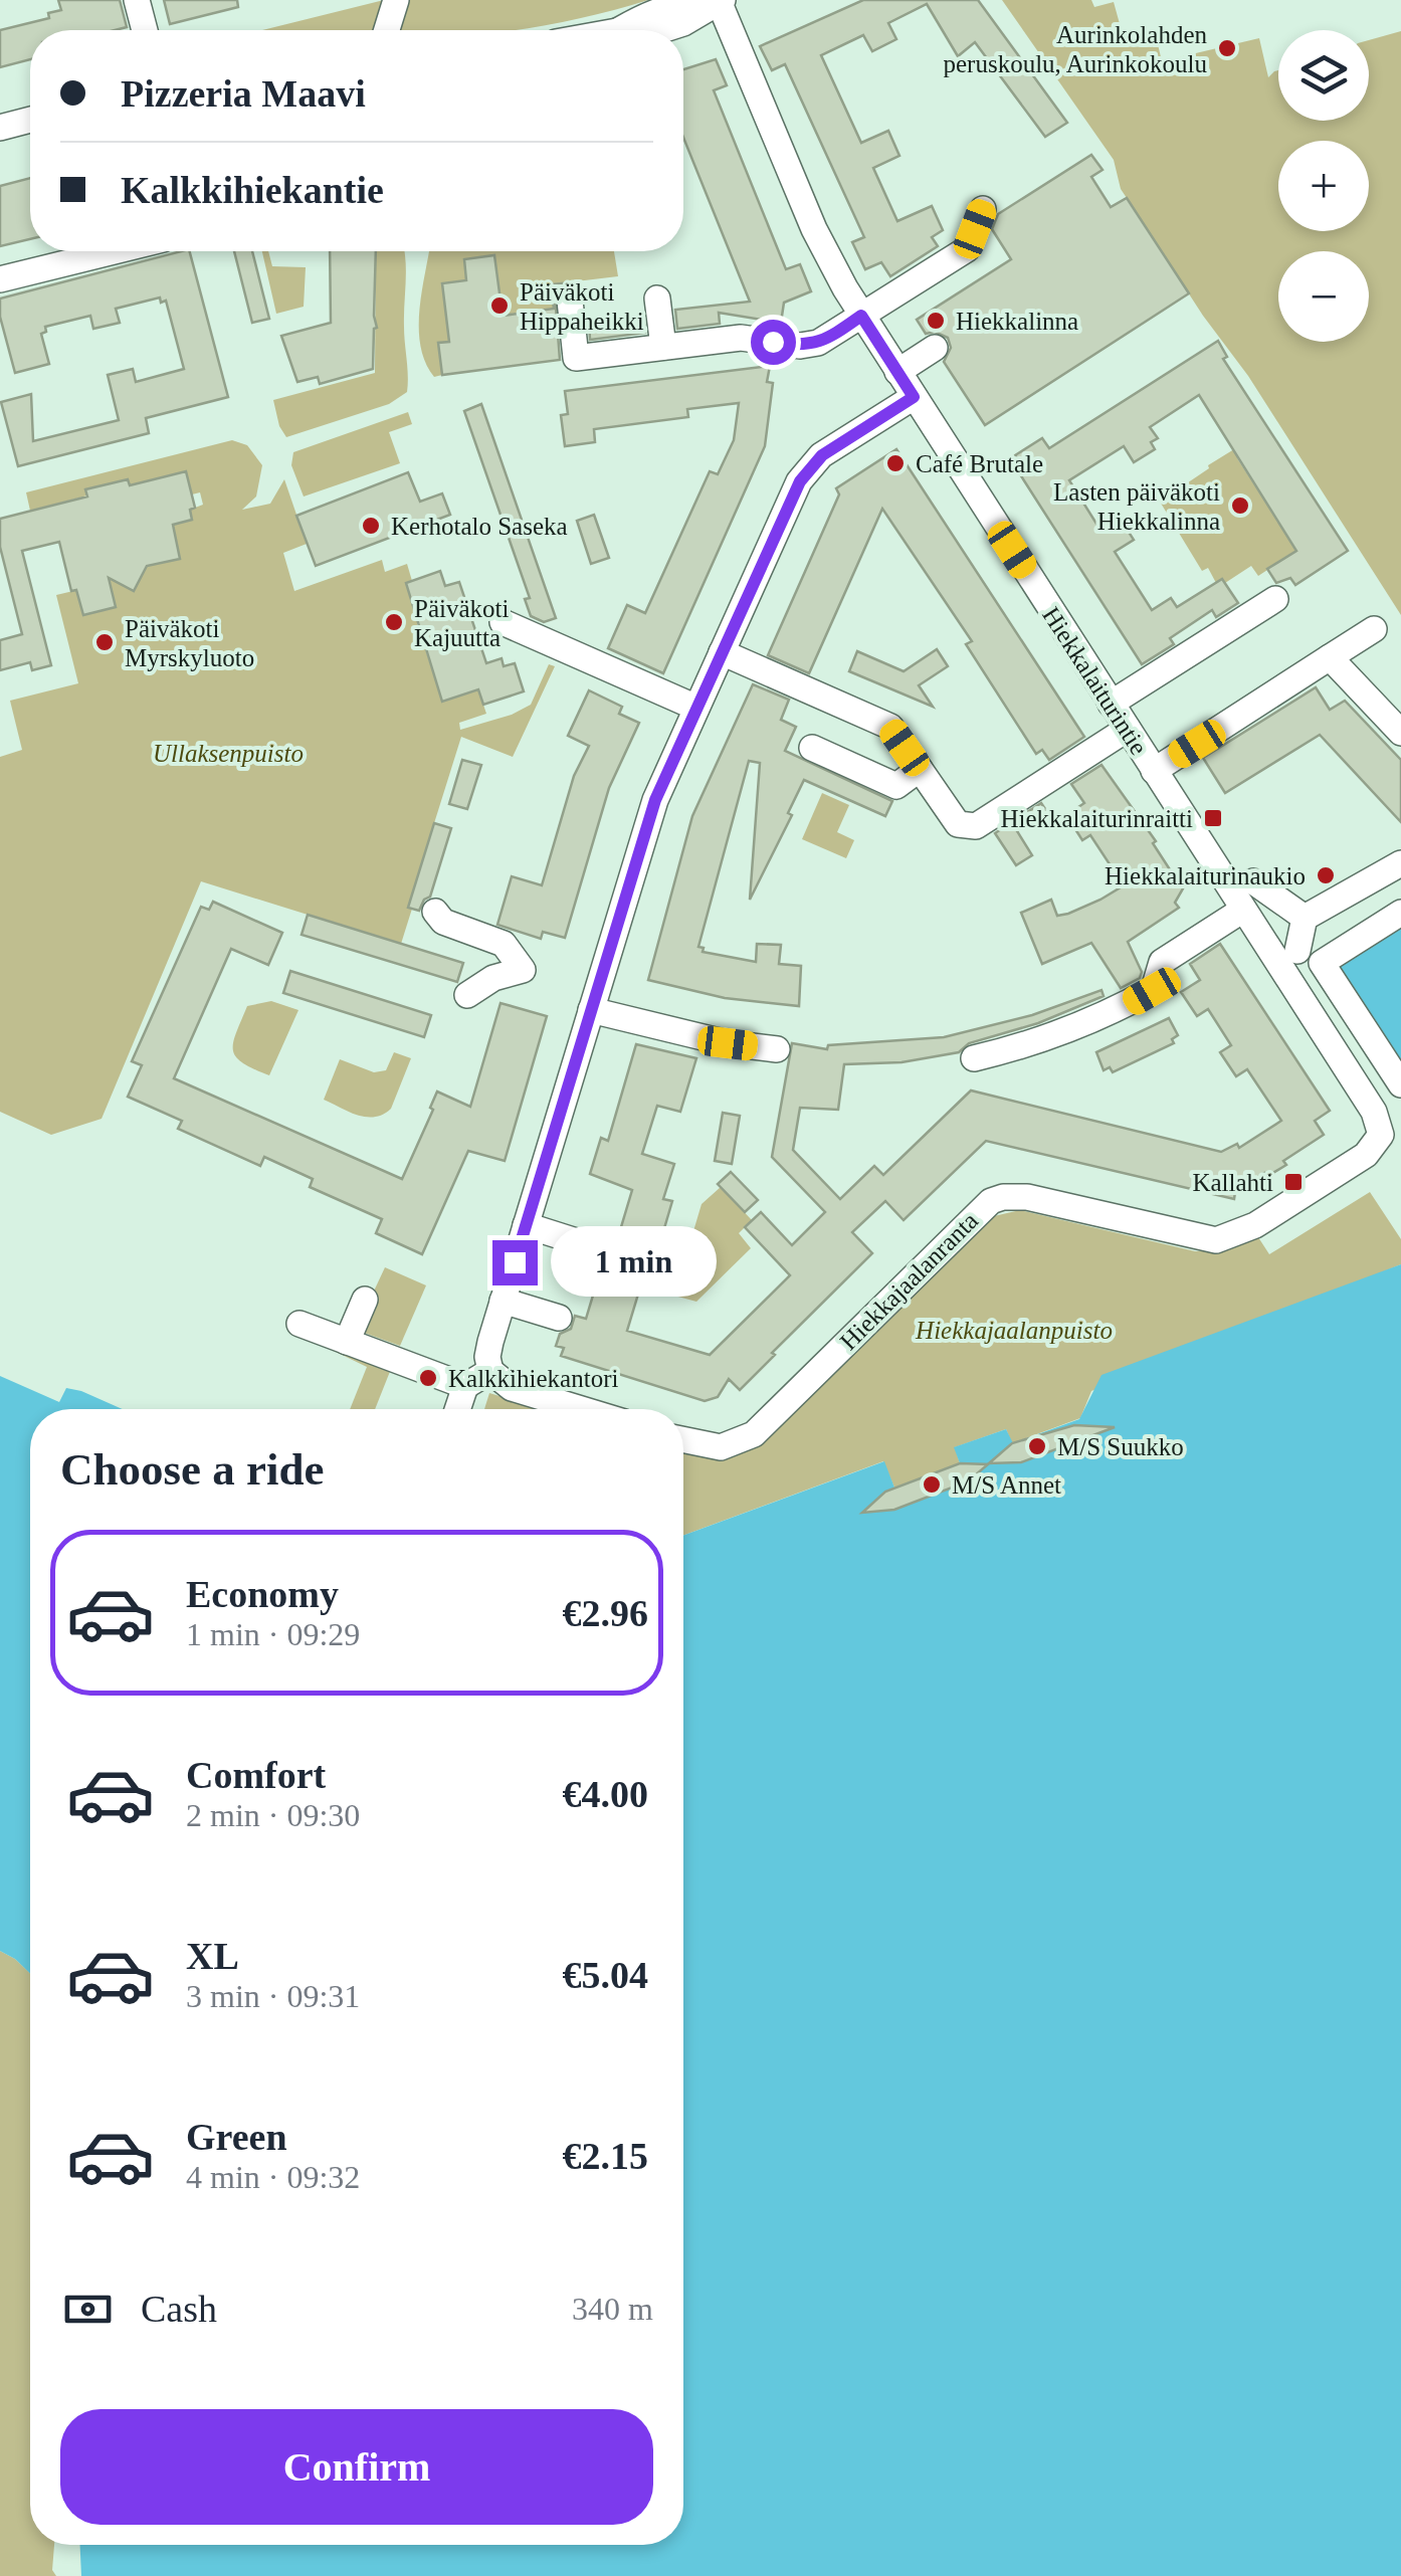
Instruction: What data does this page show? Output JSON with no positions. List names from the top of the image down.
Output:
{
  "streets": {
    "street": ["Hiekkalaiturintie", "Hiekkajaalanranta"]
  },
  "crossings": [
    ["Hiekkalaiturintie", "Hiekkajaalanranta"]
  ],
  "parks": ["Ullaksenpuisto", "Hiekkajaalanpuisto"],
  "places": {
    "other": [
      "Aurinkolahden peruskoulu, Aurinkokoulu",
      "Päiväkoti Hippaheikki",
      "Hiekkalinna",
      "Café Brutale",
      "Lasten päiväkoti Hiekkalinna",
      "Kerhotalo Saseka",
      "Päiväkoti Kajuutta",
      "Päiväkoti Myrskyluoto",
      "Hiekkalaiturinaukio",
      "Kalkkihiekantori",
      "M/S Suukko",
      "M/S Annet"
    ],
    "transit": ["Hiekkalaiturinraitti", "Kallahti"]
  },
  "page": {
    "map_buttons": ["+", "−"],
    "banner": ["Pizzeria Maavi", "Kalkkihiekantie"],
    "bubble": "1 min",
    "heading": "Choose a ride",
    "list": [
      {
        "name": "Economy",
        "note": "1 min · 09:29",
        "value": "€2.96"
      },
      {
        "name": "Comfort",
        "note": "2 min · 09:30",
        "value": "€4.00"
      },
      {
        "name": "XL",
        "note": "3 min · 09:31",
        "value": "€5.04"
      },
      {
        "name": "Green",
        "note": "4 min · 09:32",
        "value": "€2.15"
      }
    ],
    "pay": ["Cash", "340 m"],
    "buttons": "Confirm"
  }
}
